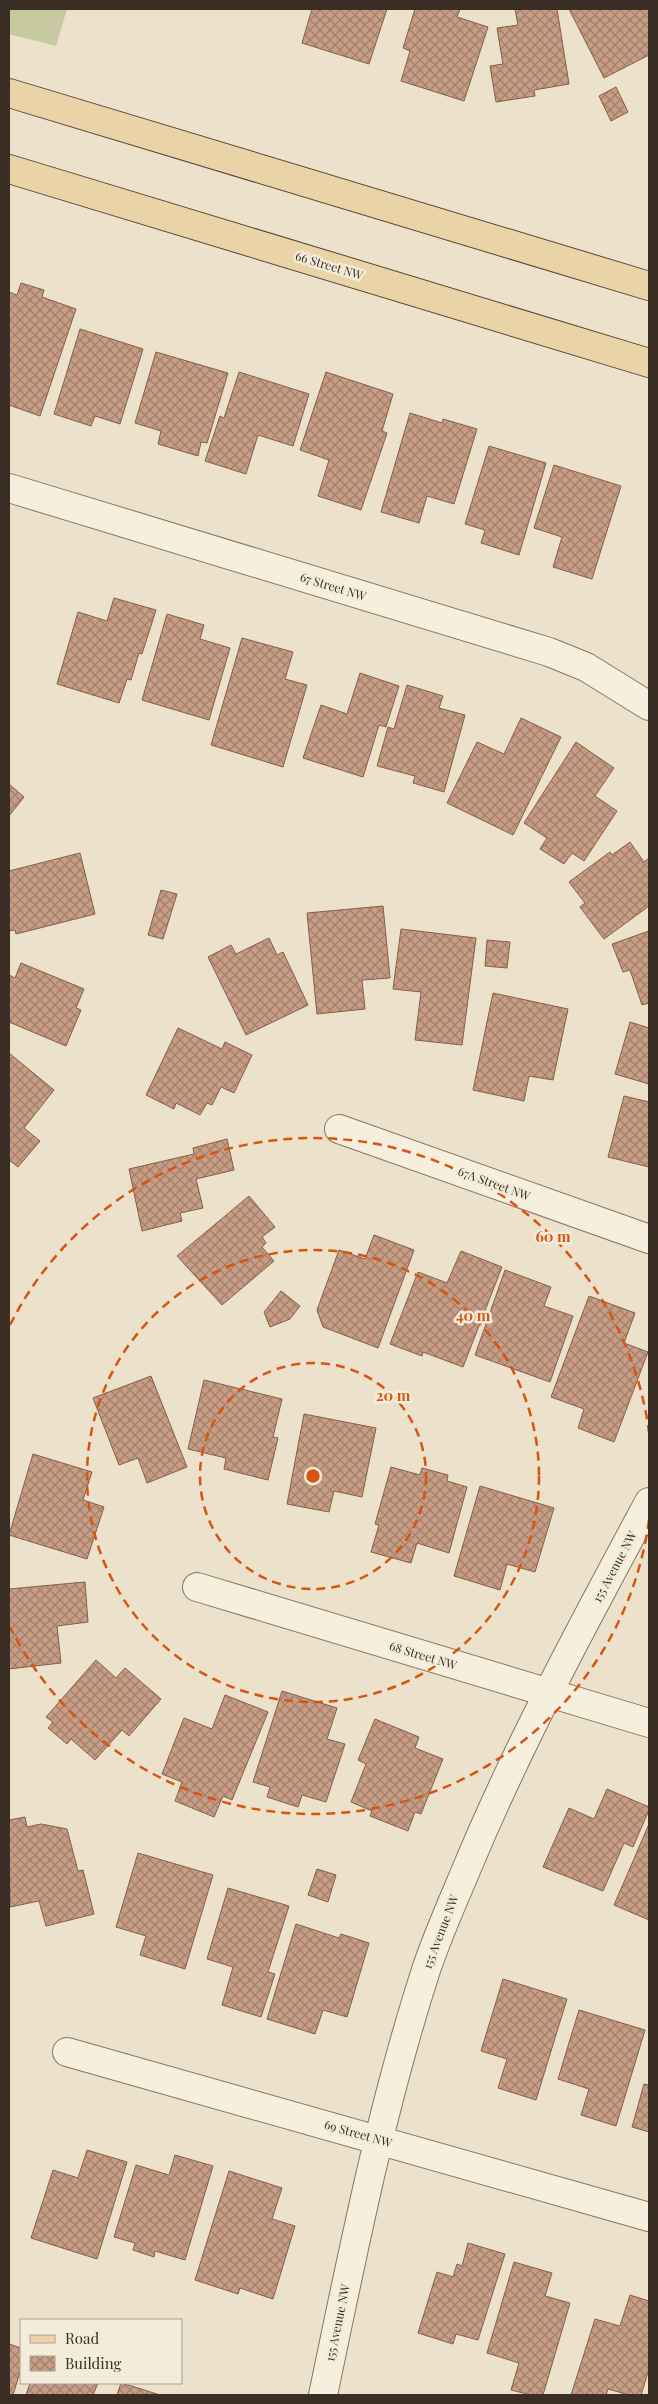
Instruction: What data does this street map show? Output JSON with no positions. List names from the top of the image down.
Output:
{
  "streets": {
    "main road": ["66 Street NW"],
    "street": [
      "67 Street NW",
      "67A Street NW",
      "155 Avenue NW",
      "68 Street NW",
      "69 Street NW"
    ]
  },
  "crossings": [
    ["155 Avenue NW", "68 Street NW"],
    ["155 Avenue NW", "69 Street NW"]
  ],
  "legend": ["Road", "Building"],
  "rings": ["60 m", "40 m", "20 m"]
}
